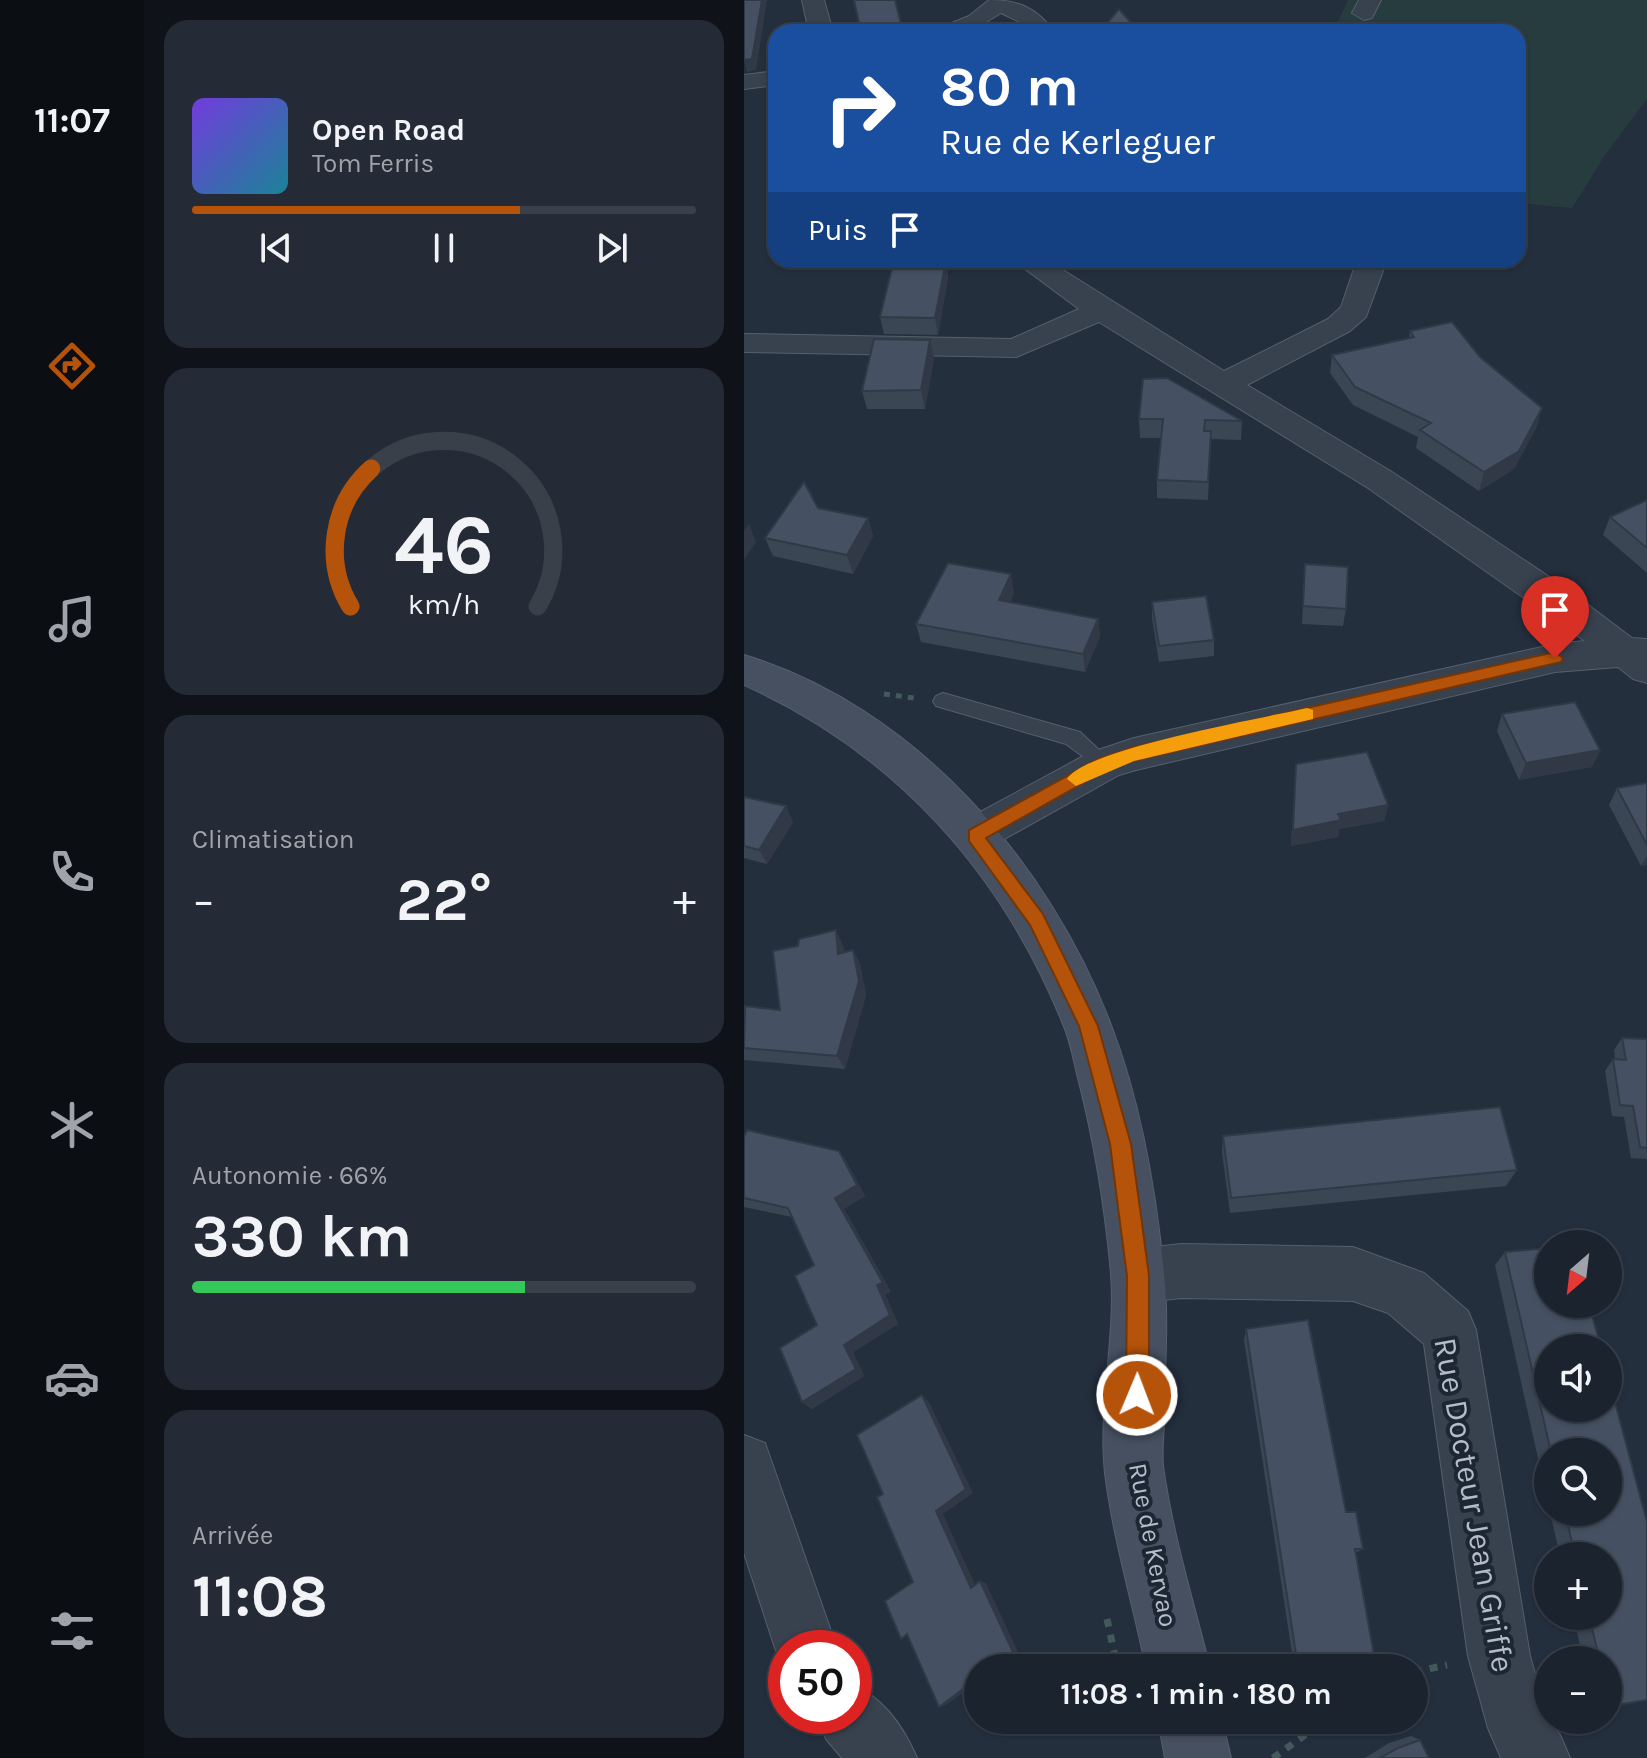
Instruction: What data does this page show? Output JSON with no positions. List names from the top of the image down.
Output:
{
  "streets": {
    "main road": ["Rue de Kervao"],
    "street": ["Rue Docteur Jean Griffe"]
  },
  "crossings": [
    ["Rue Docteur Jean Griffe", "Rue de Kervao"]
  ],
  "north": "bottom left",
  "page": {
    "tabs": "11:07",
    "turn": ["80 m", "Rue de Kerleguer"],
    "song": ["Open Road", "Tom Ferris"],
    "then": "Puis",
    "tile": [
      "Climatisation",
      ["Autonomie · 66%", "330 km"],
      ["Arrivée", "11:08"]
    ],
    "heat": ["−", "22°", "+"],
    "map_buttons": ["+", "−"],
    "limit": "50",
    "trip": "11:08 · 1 min · 180 m",
    "gauge": ["46", "km/h"]
  }
}
